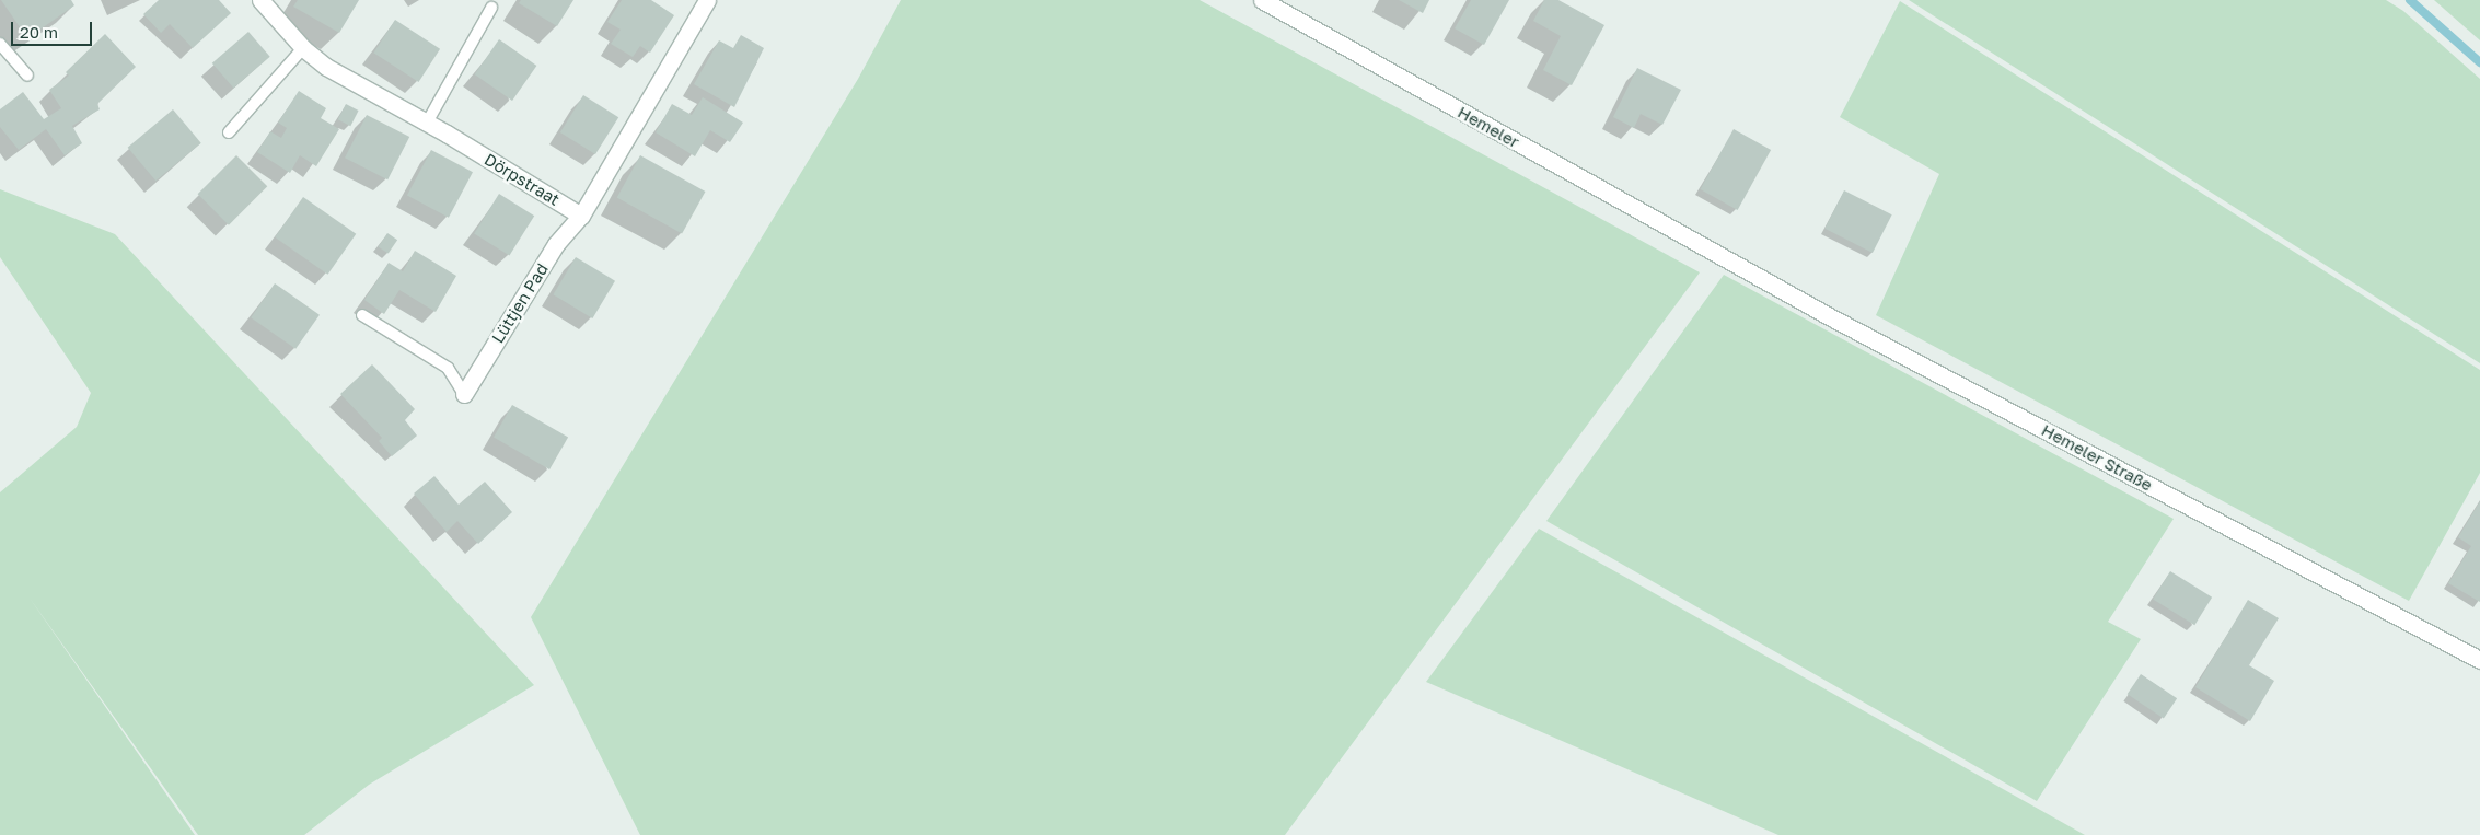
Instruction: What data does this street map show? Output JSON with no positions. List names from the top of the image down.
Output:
{
  "streets": {
    "street": [
      "Hemeler",
      "Dörpstraat",
      "Lüttjen Pad",
      "Hemeler Straße"
    ]
  },
  "crossings": [
    ["Hemeler", "Hemeler Straße"],
    ["Dörpstraat", "Lüttjen Pad"]
  ],
  "scale_bar": "20 m"
}
